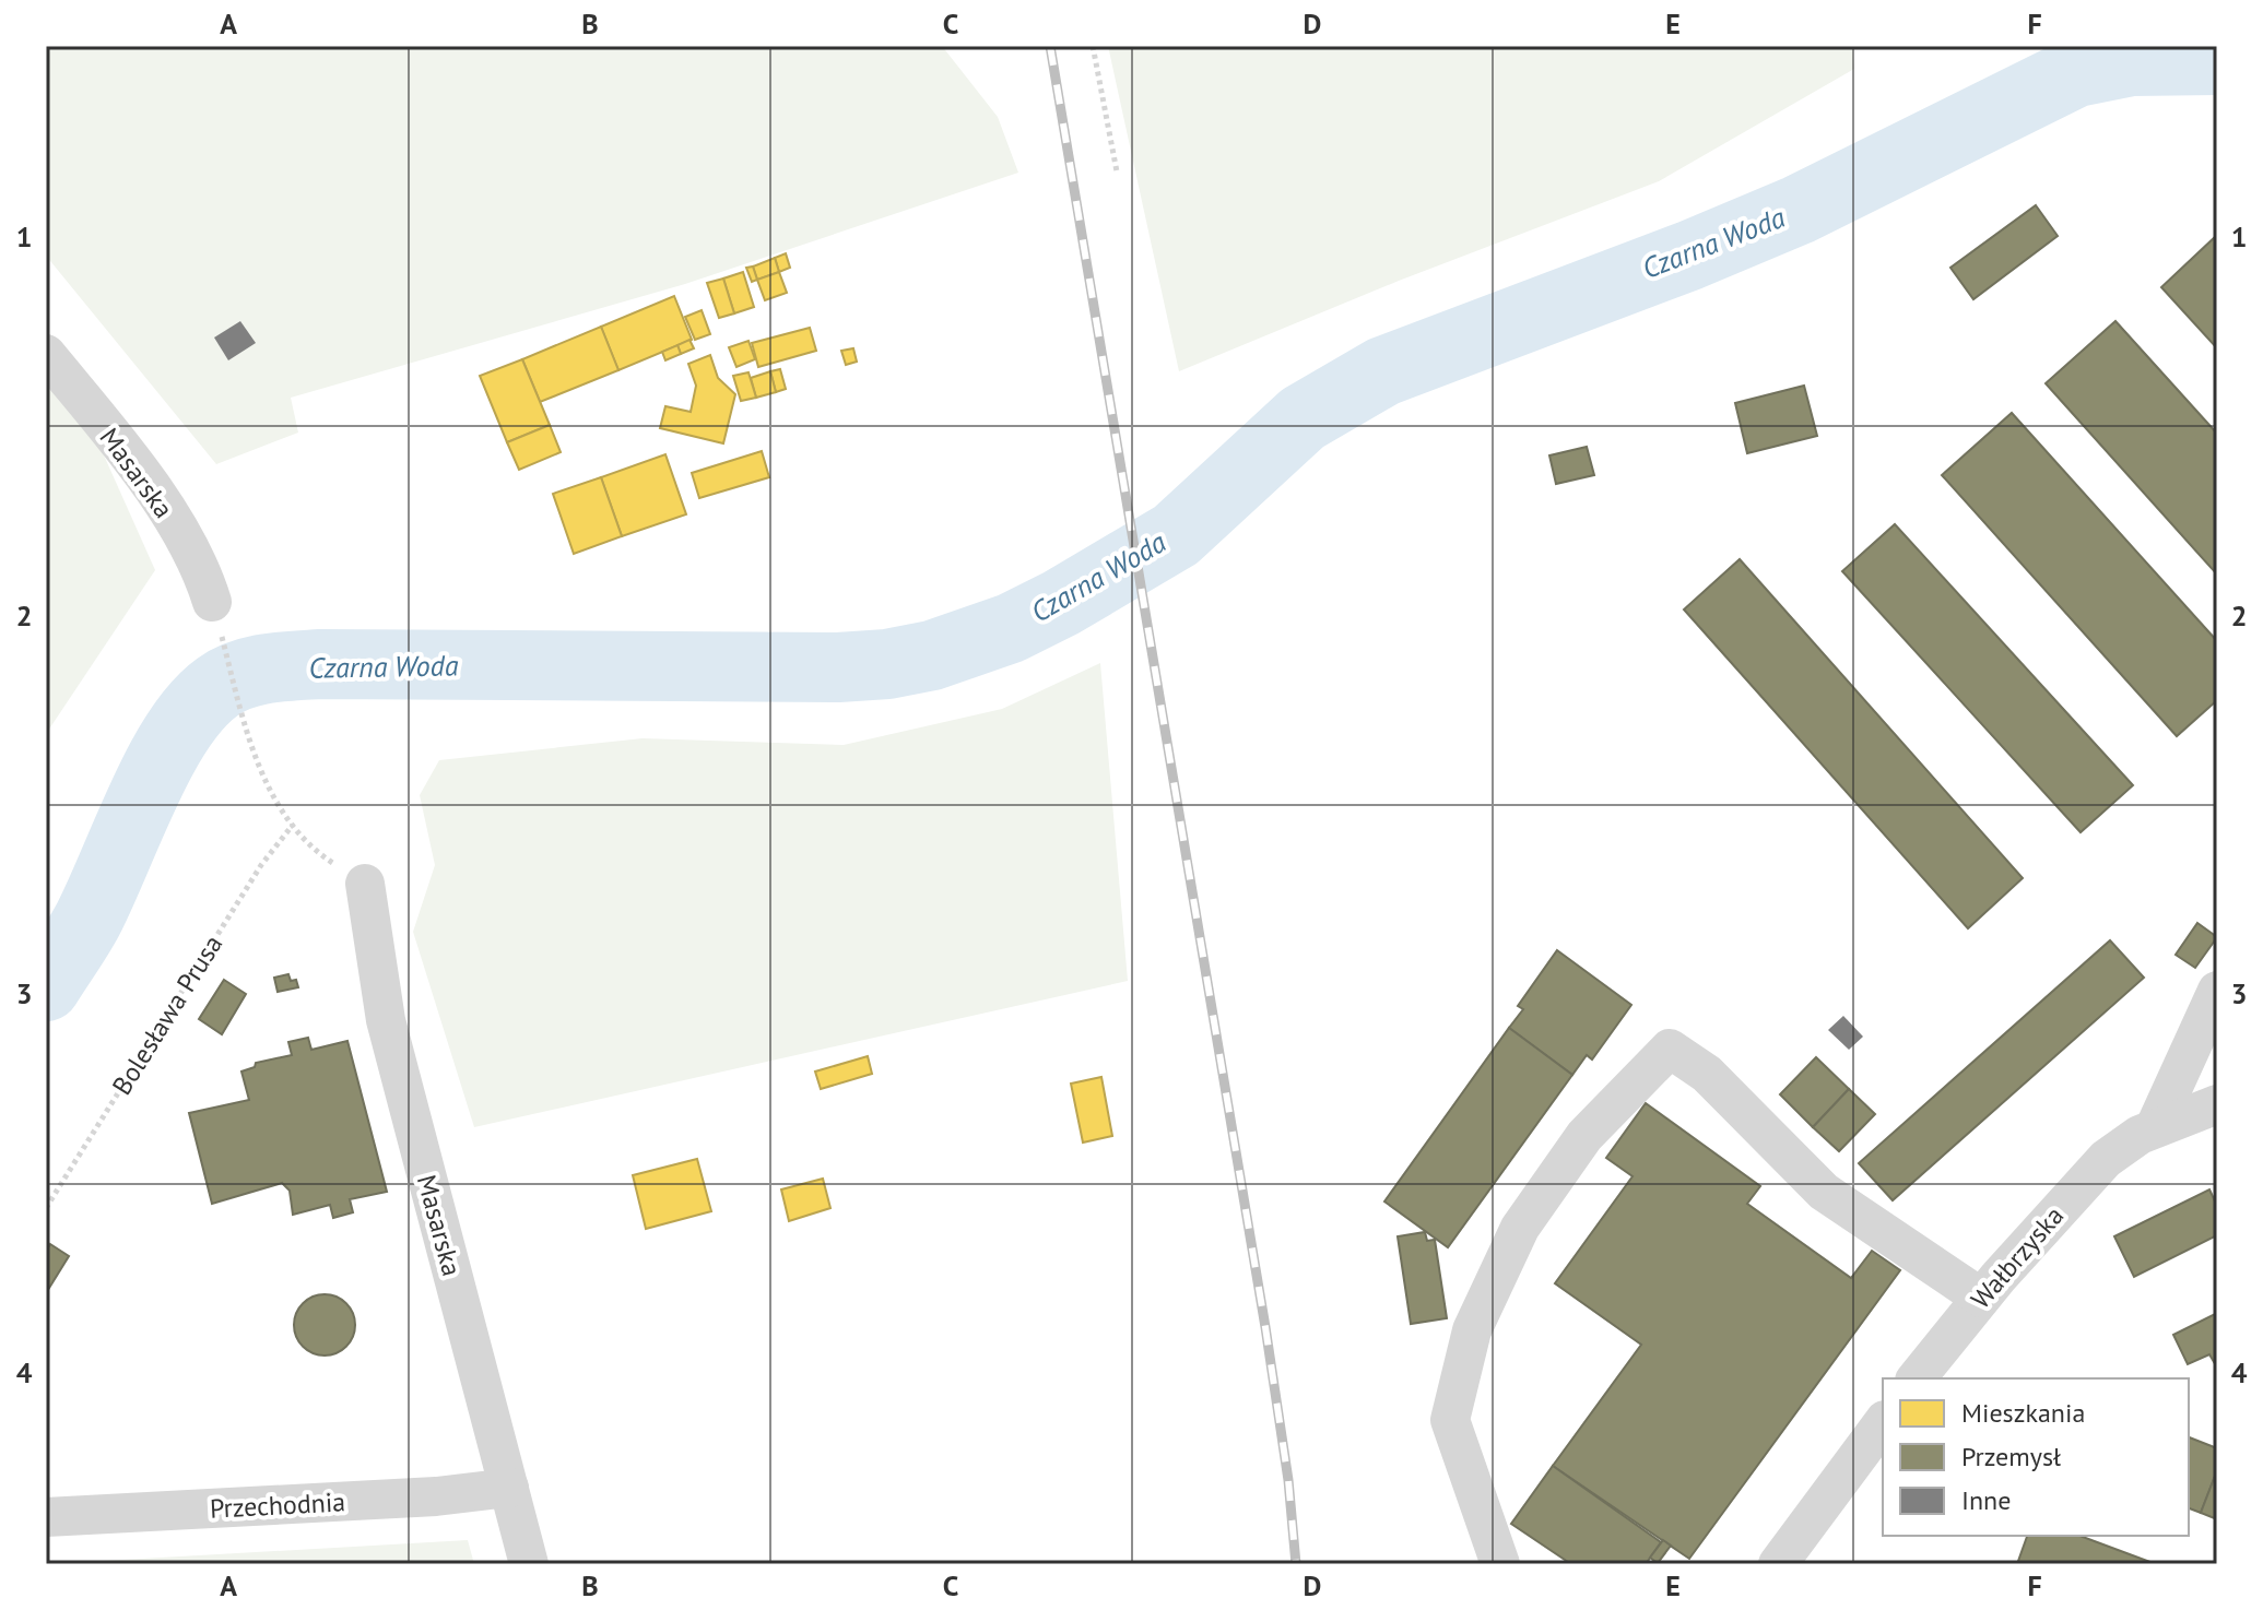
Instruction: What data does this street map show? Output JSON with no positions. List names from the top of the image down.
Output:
{
  "streets": {
    "street": ["Masarska", "Wałbrzyska", "Przechodnia"],
    "path": ["Bolesława Prusa"]
  },
  "crossings": [
    ["Masarska", "Przechodnia"]
  ],
  "water": ["Czarna Woda"],
  "legend": ["Mieszkania", "Przemysł", "Inne"],
  "grid": {
    "columns": [
      "A",
      "B",
      "C",
      "D",
      "E",
      "F"
    ],
    "rows": [
      "1",
      "2",
      "3",
      "4"
    ]
  }
}
